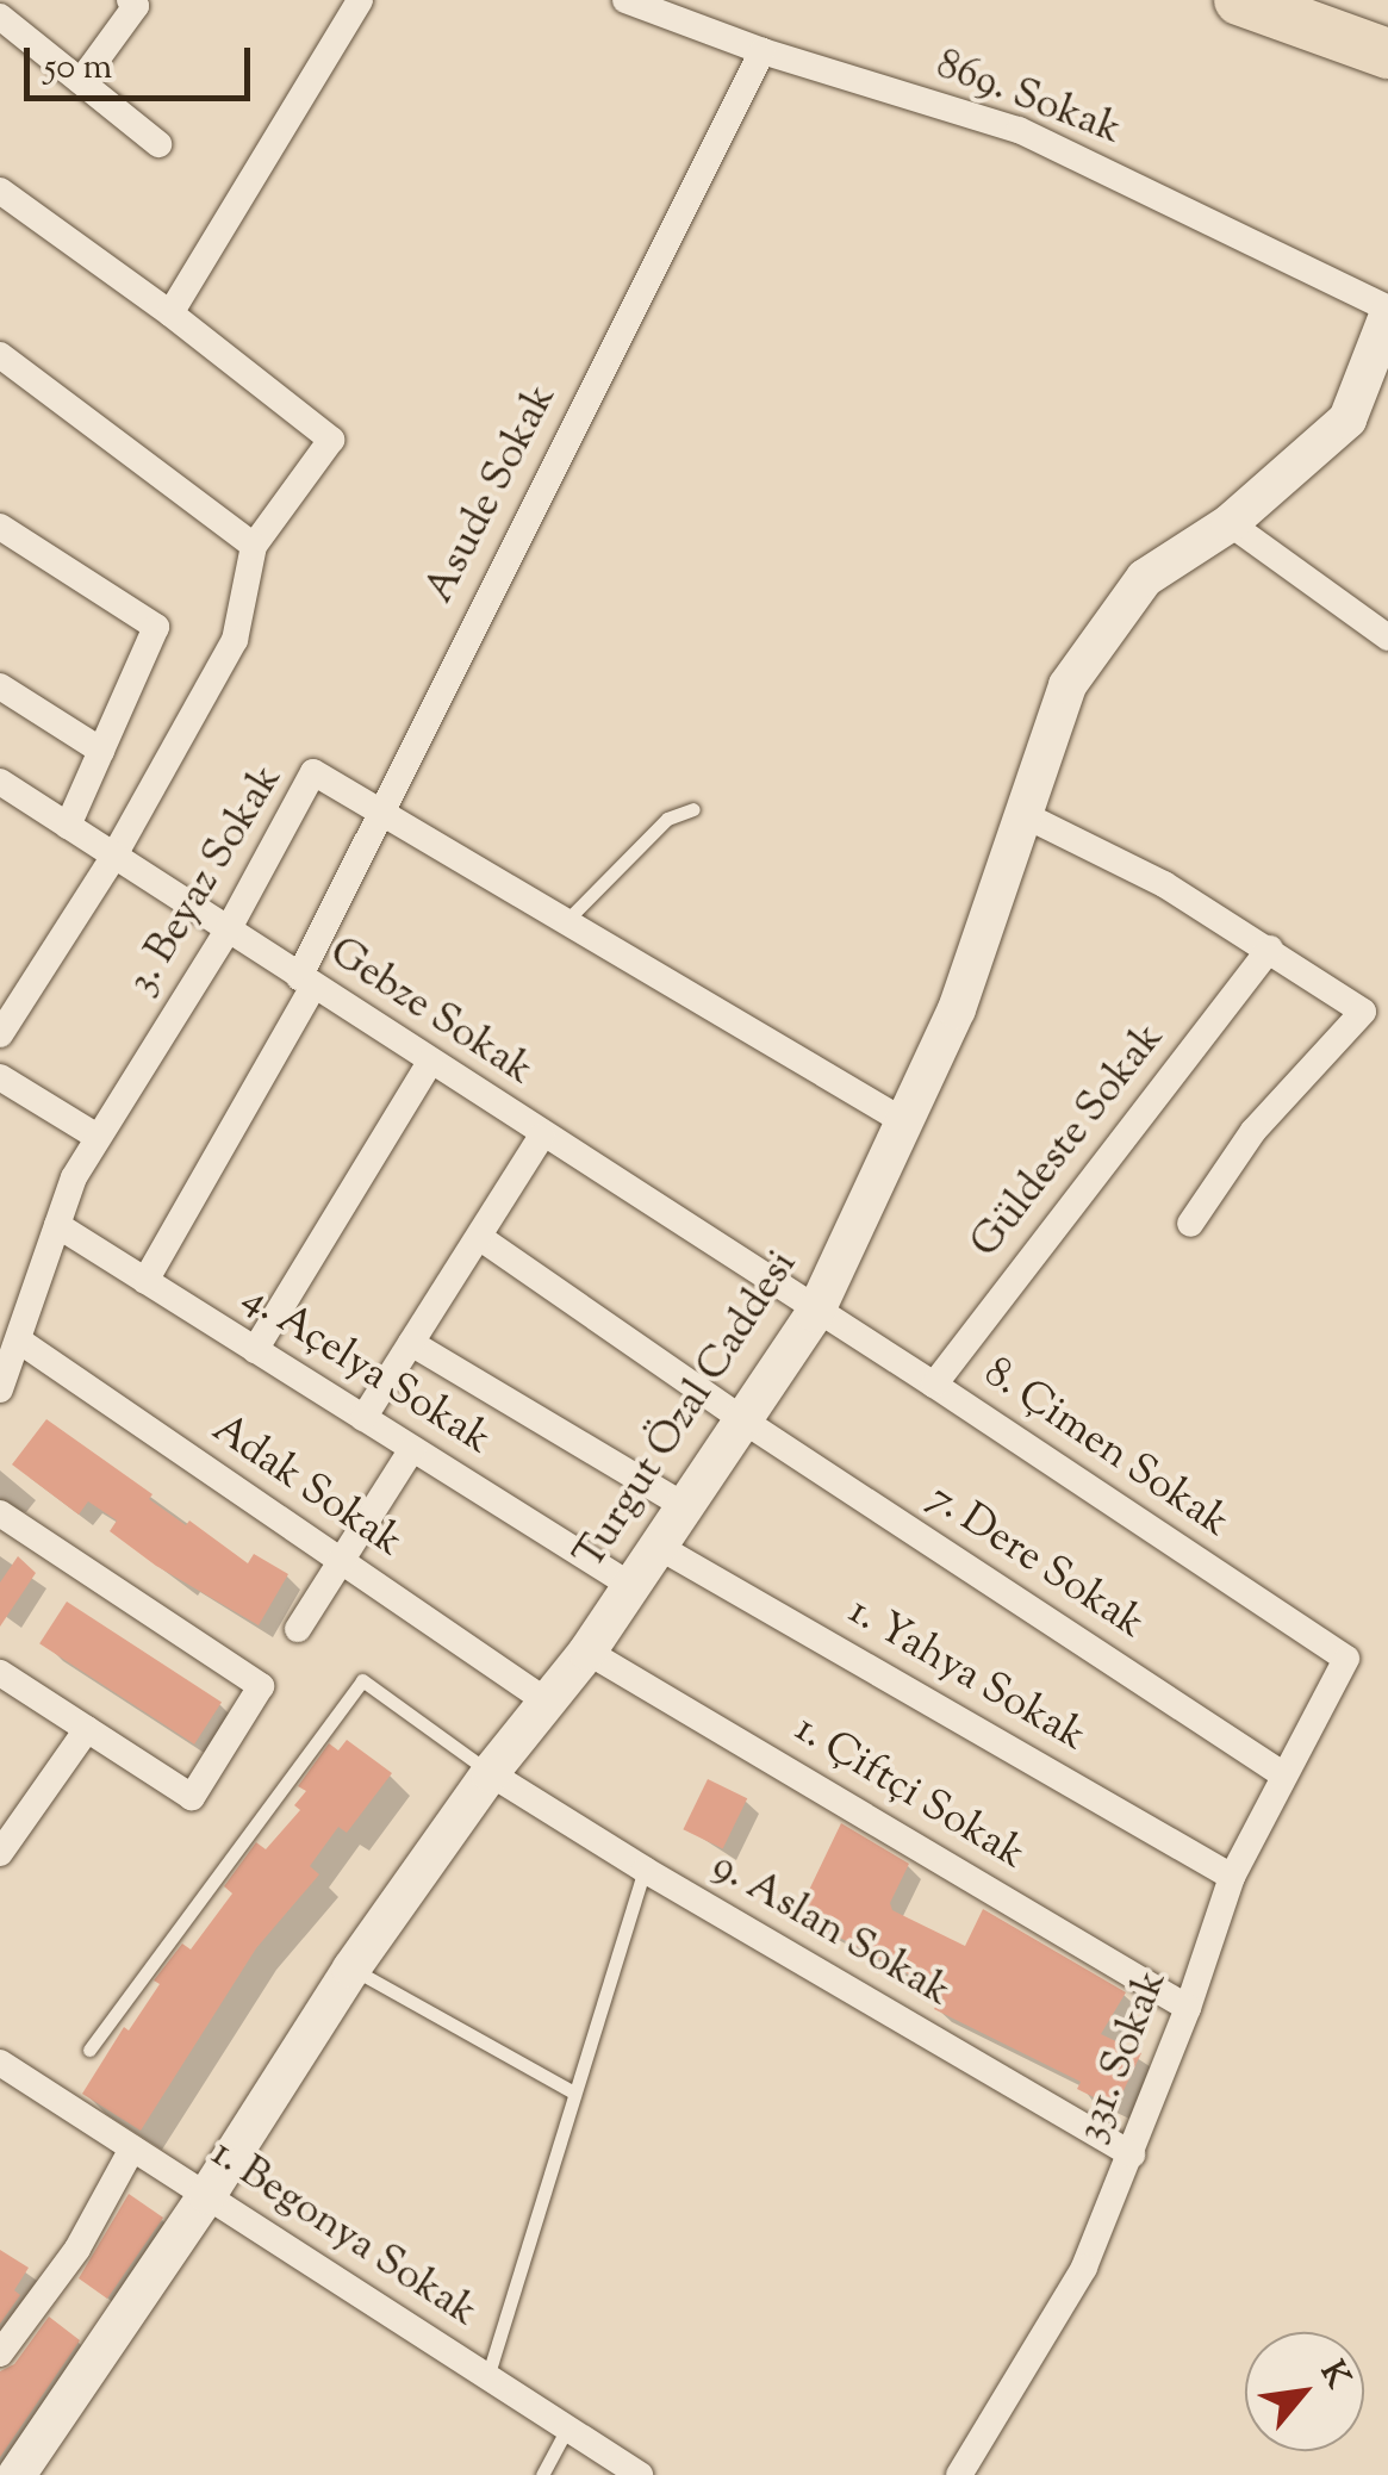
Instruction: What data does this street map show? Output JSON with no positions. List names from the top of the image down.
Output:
{
  "streets": {
    "street": [
      "869. Sokak",
      "Asude Sokak",
      "3. Beyaz Sokak",
      "Gebze Sokak",
      "Güldeste Sokak",
      "4. Açelya Sokak",
      "Turgut Özal Caddesi",
      "8. Çimen Sokak",
      "Adak Sokak",
      "7. Dere Sokak",
      "1. Yahya Sokak",
      "1. Çiftçi Sokak",
      "9. Aslan Sokak",
      "331. Sokak",
      "1. Begonya Sokak"
    ]
  },
  "crossings": [
    ["869. Sokak", "Asude Sokak"],
    ["869. Sokak", "Turgut Özal Caddesi"],
    ["Asude Sokak", "3. Beyaz Sokak"],
    ["Asude Sokak", "Gebze Sokak"],
    ["Asude Sokak", "4. Açelya Sokak"],
    ["3. Beyaz Sokak", "Gebze Sokak"],
    ["3. Beyaz Sokak", "4. Açelya Sokak"],
    ["3. Beyaz Sokak", "Turgut Özal Caddesi"],
    ["3. Beyaz Sokak", "Adak Sokak"],
    ["Gebze Sokak", "Turgut Özal Caddesi"],
    ["Gebze Sokak", "8. Çimen Sokak"],
    ["Güldeste Sokak", "8. Çimen Sokak"],
    ["4. Açelya Sokak", "Turgut Özal Caddesi"],
    ["Turgut Özal Caddesi", "8. Çimen Sokak"],
    ["Turgut Özal Caddesi", "Adak Sokak"],
    ["Turgut Özal Caddesi", "7. Dere Sokak"],
    ["Turgut Özal Caddesi", "1. Yahya Sokak"],
    ["Turgut Özal Caddesi", "1. Çiftçi Sokak"],
    ["Turgut Özal Caddesi", "9. Aslan Sokak"],
    ["Turgut Özal Caddesi", "1. Begonya Sokak"],
    ["8. Çimen Sokak", "331. Sokak"],
    ["7. Dere Sokak", "331. Sokak"],
    ["1. Yahya Sokak", "331. Sokak"],
    ["1. Çiftçi Sokak", "331. Sokak"],
    ["9. Aslan Sokak", "331. Sokak"]
  ],
  "scale_bar": "50 m",
  "north": "top right"
}
